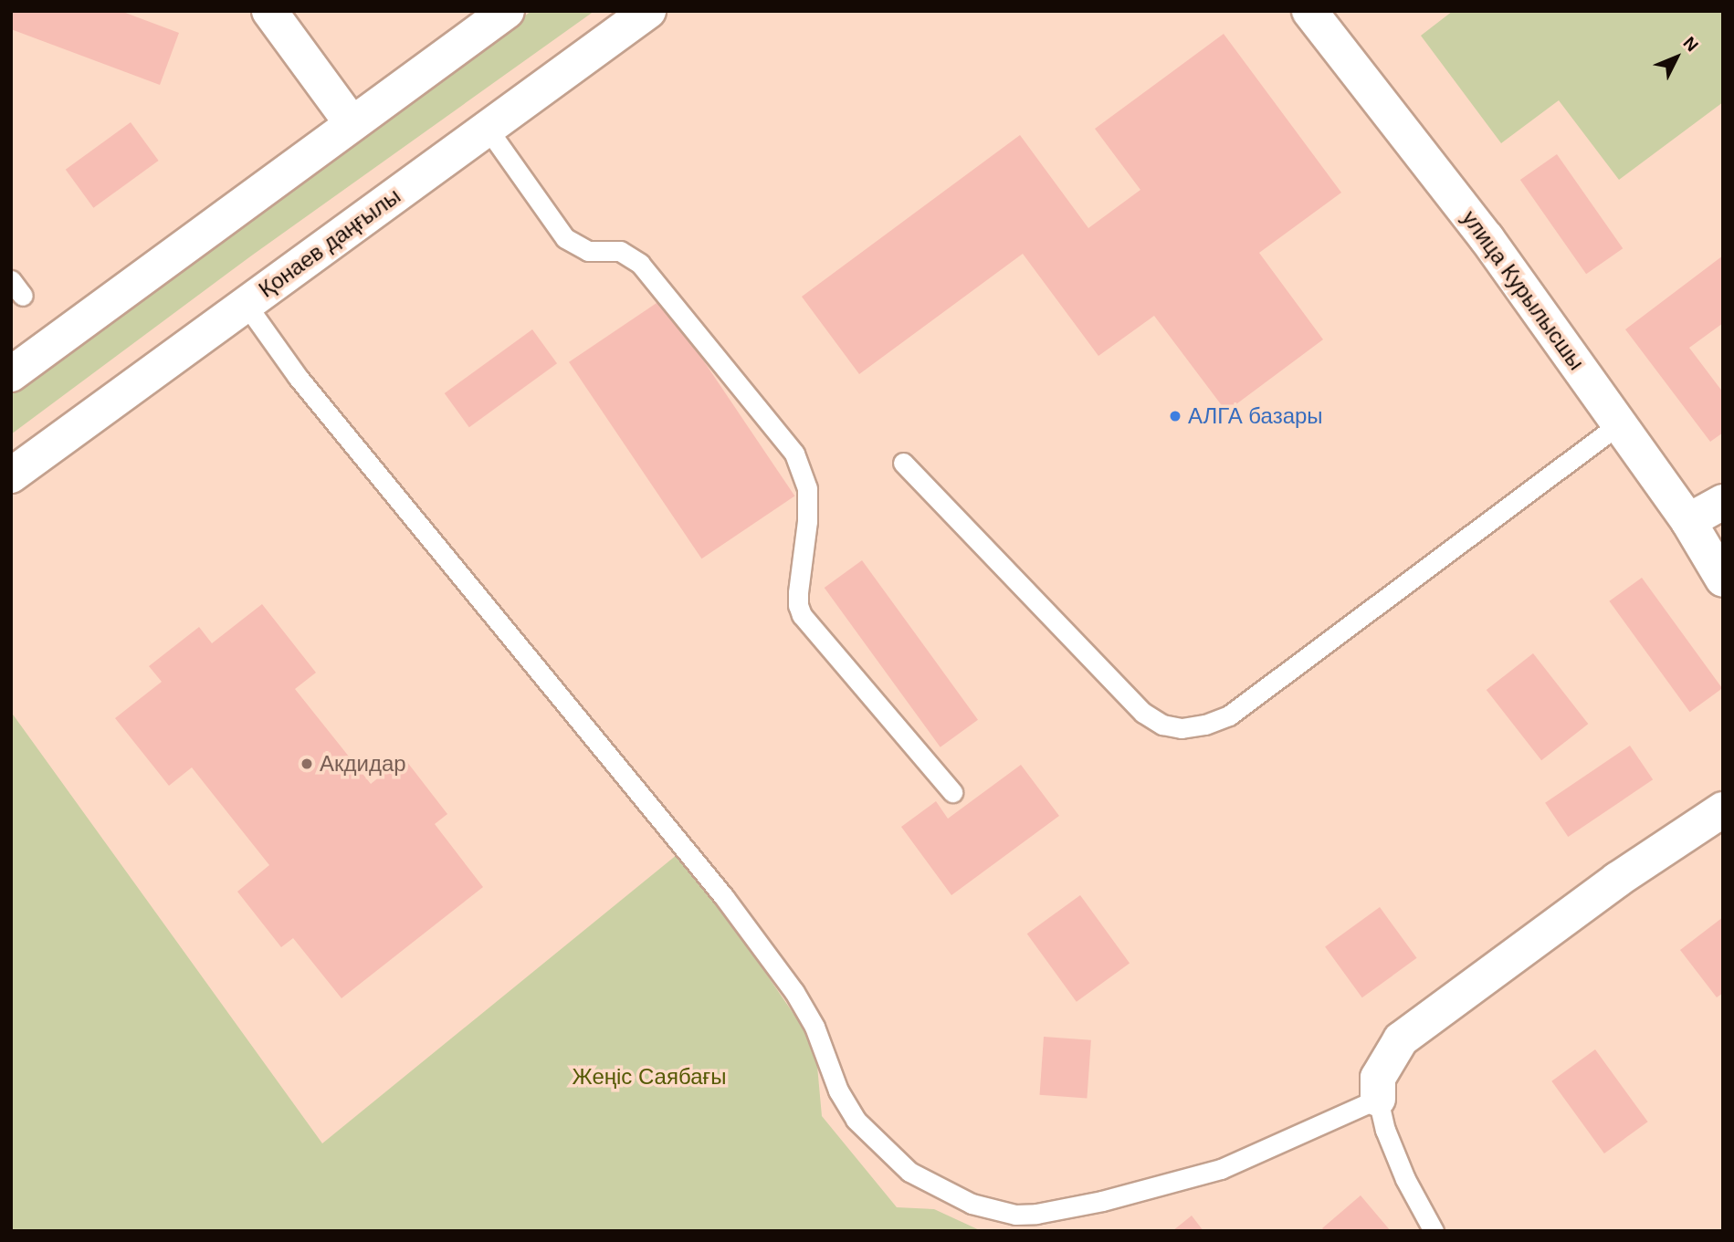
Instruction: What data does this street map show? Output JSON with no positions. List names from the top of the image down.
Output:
{
  "streets": {
    "main road": ["Қонаев даңғылы", "улица Курылысшы"]
  },
  "parks": ["Жеңіс Саябағы"],
  "places": ["АЛГА базары", "Акдидар"],
  "north": "top right"
}
